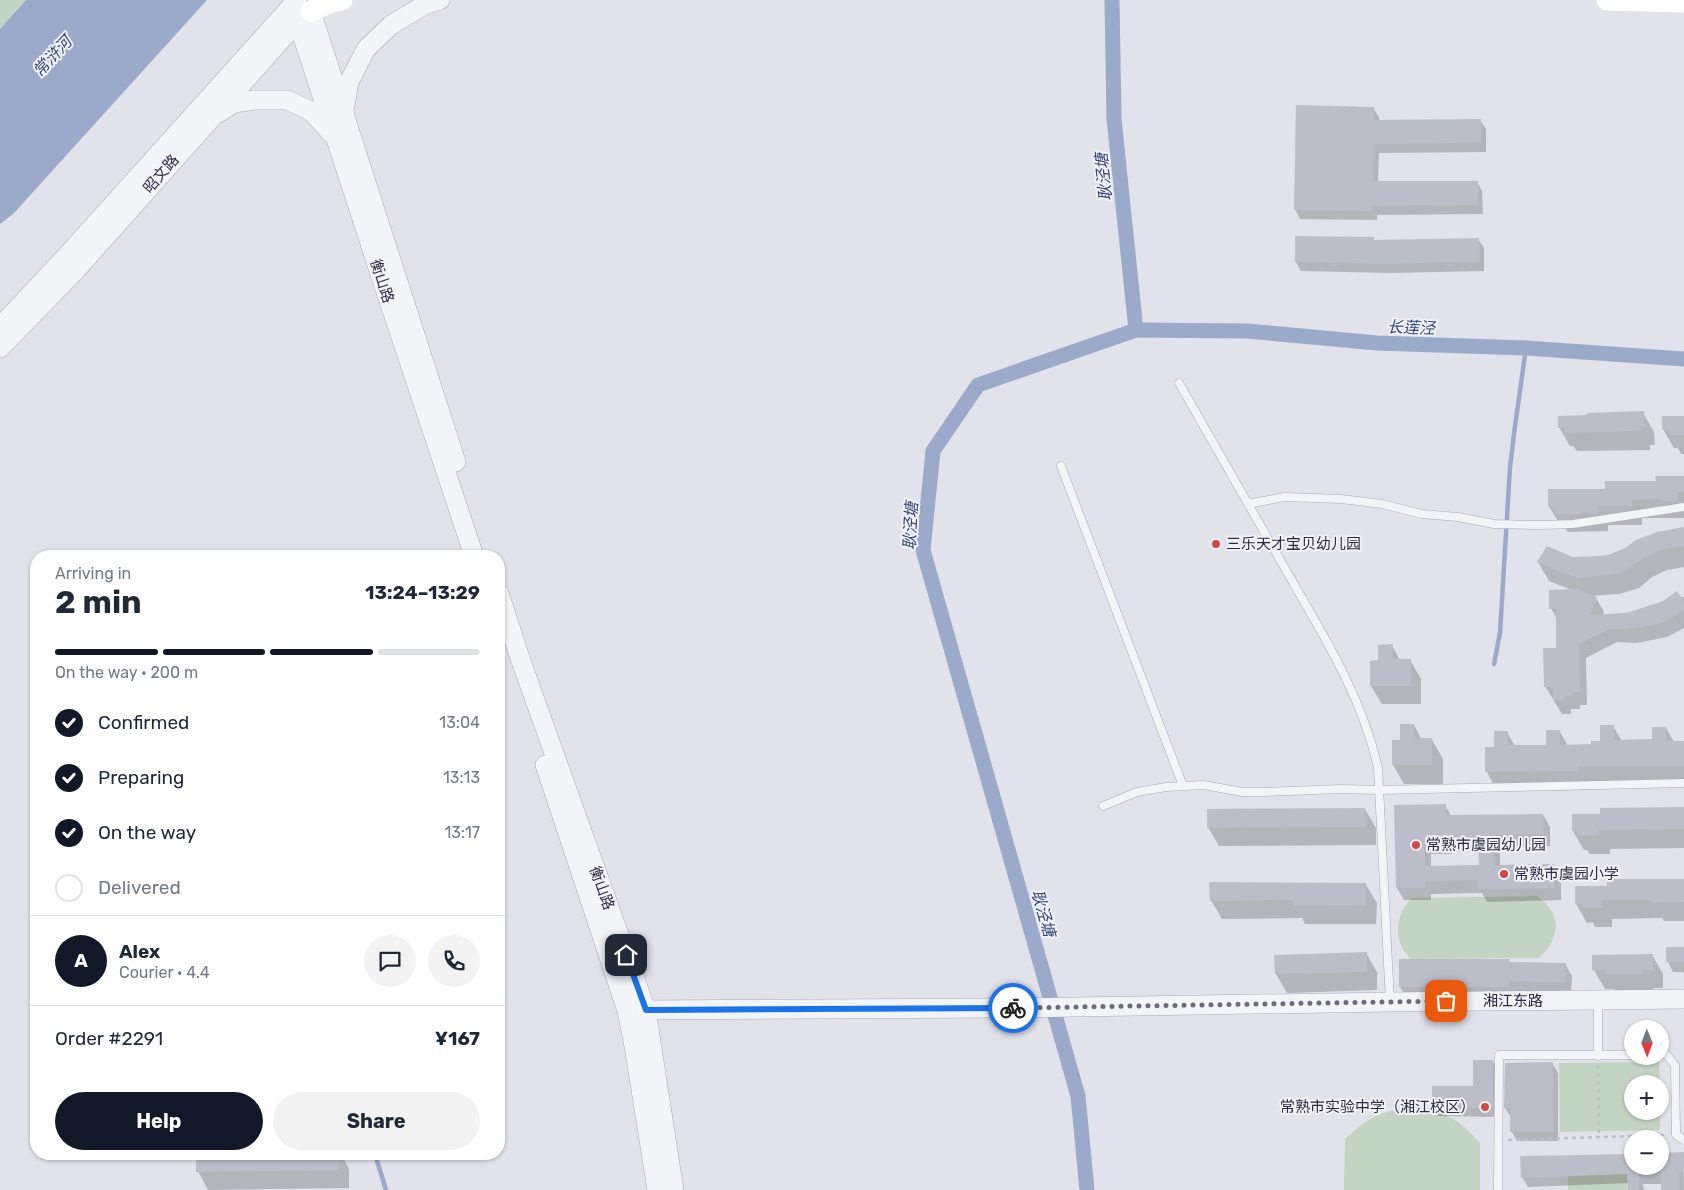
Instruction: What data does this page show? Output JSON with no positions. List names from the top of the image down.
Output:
{
  "streets": {
    "street": ["昭文路", "衡山路", "湘江东路"]
  },
  "crossings": [
    ["昭文路", "衡山路"],
    ["衡山路", "湘江东路"]
  ],
  "water": ["常浒河", "耿泾塘", "长莲泾"],
  "places": [
    "三乐天才宝贝幼儿园",
    "常熟市虞园幼儿园",
    "常熟市虞园小学",
    "常熟市实验中学（湘江校区）"
  ],
  "north": "bottom",
  "page": {
    "heading": ["2 min", "Arriving in", "13:24–13:29"],
    "panel": [
      "Alex",
      "Courier · 4.4",
      "Order #2291",
      "¥167"
    ],
    "bar": "On the way · 200 m",
    "list": [
      ["Confirmed", "13:04"],
      ["Preparing", "13:13"],
      ["On the way", "13:17"],
      "Delivered"
    ],
    "round": "A",
    "map_buttons": ["+", "−"],
    "buttons": ["Help", "Share"]
  }
}
